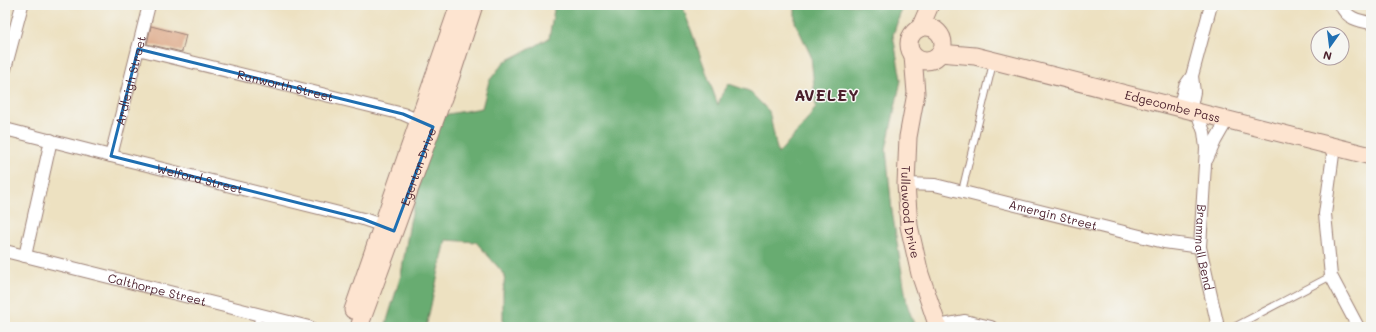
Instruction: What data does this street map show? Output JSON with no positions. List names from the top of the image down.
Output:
{
  "streets": {
    "street": [
      "Ardleigh Street",
      "Ranworth Street",
      "Edgecombe Pass",
      "Egerton Drive",
      "Welford Street",
      "Tullawood Drive",
      "Amergin Street",
      "Brammall Bend",
      "Calthorpe Street"
    ]
  },
  "crossings": [
    ["Ardleigh Street", "Ranworth Street"],
    ["Ardleigh Street", "Welford Street"],
    ["Ranworth Street", "Egerton Drive"],
    ["Edgecombe Pass", "Tullawood Drive"],
    ["Edgecombe Pass", "Brammall Bend"],
    ["Egerton Drive", "Welford Street"],
    ["Tullawood Drive", "Amergin Street"],
    ["Amergin Street", "Brammall Bend"]
  ],
  "districts": ["AVELEY"],
  "north": "bottom"
}
